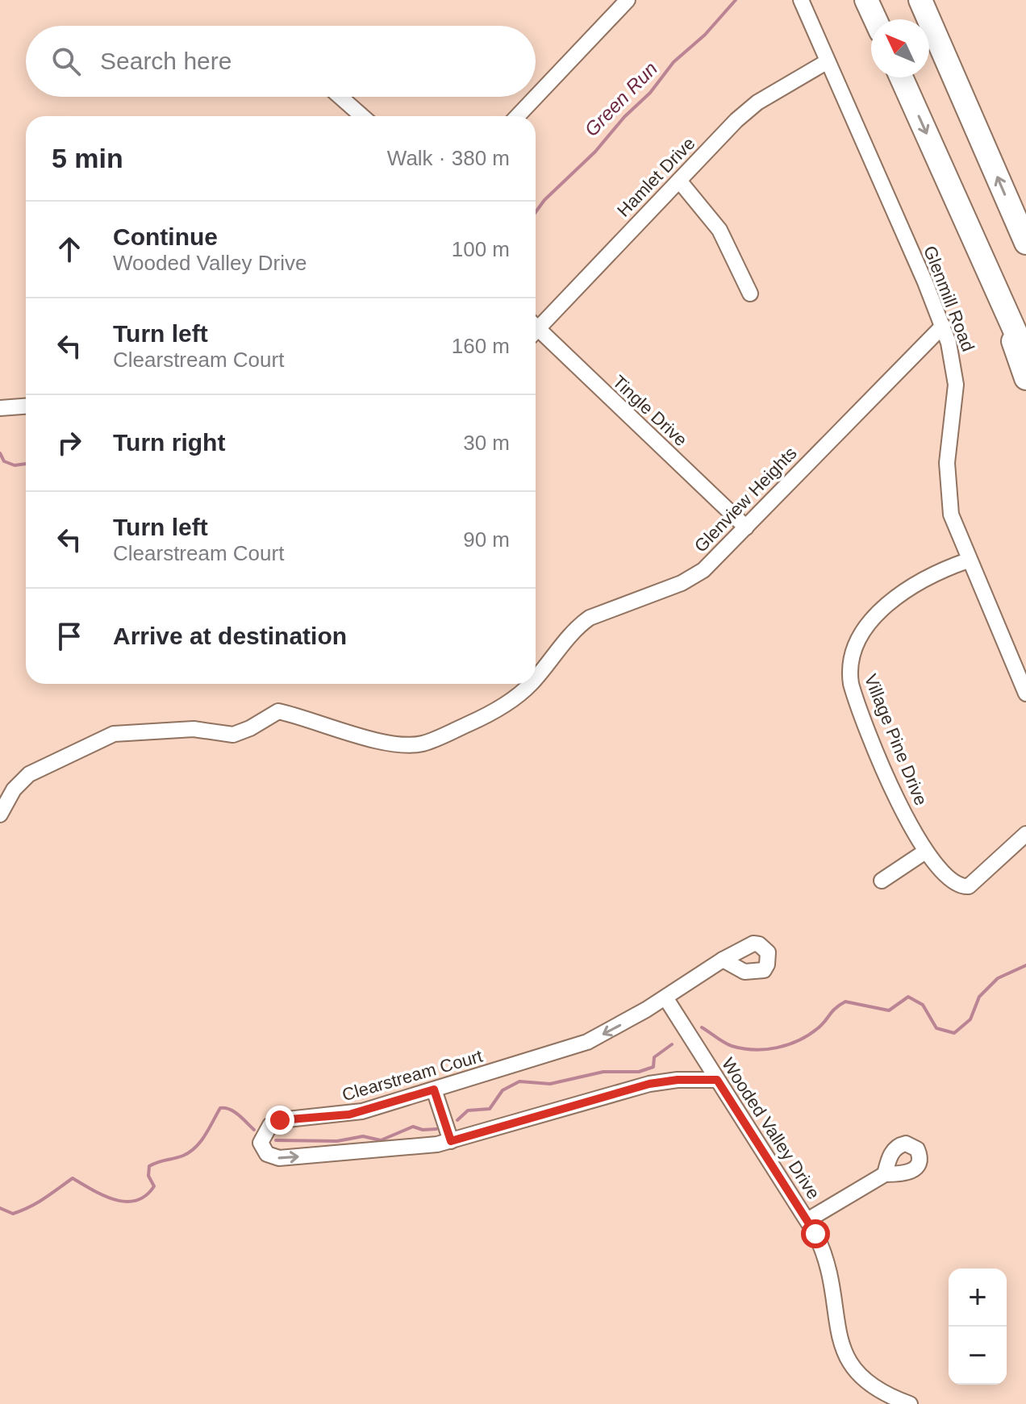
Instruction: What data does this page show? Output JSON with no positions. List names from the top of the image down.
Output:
{
  "streets": {
    "street": [
      "Hamlet Drive",
      "Glenmill Road",
      "Tingle Drive",
      "Glenview Heights",
      "Village Pine Drive",
      "Clearstream Court",
      "Wooded Valley Drive"
    ]
  },
  "crossings": [
    ["Hamlet Drive", "Glenmill Road"],
    ["Glenmill Road", "Glenview Heights"],
    ["Glenmill Road", "Village Pine Drive"],
    ["Tingle Drive", "Glenview Heights"],
    ["Clearstream Court", "Wooded Valley Drive"]
  ],
  "water": ["Green Run"],
  "north": "top left",
  "page": {
    "search": "Search here",
    "heading": ["5 min", "Walk · 380 m"],
    "list": [
      ["Continue", "Wooded Valley Drive", "100 m"],
      ["Turn left", "Clearstream Court", "160 m"],
      ["Turn right", "30 m"],
      ["Turn left", "Clearstream Court", "90 m"],
      "Arrive at destination"
    ],
    "map_buttons": ["+", "−"]
  }
}
